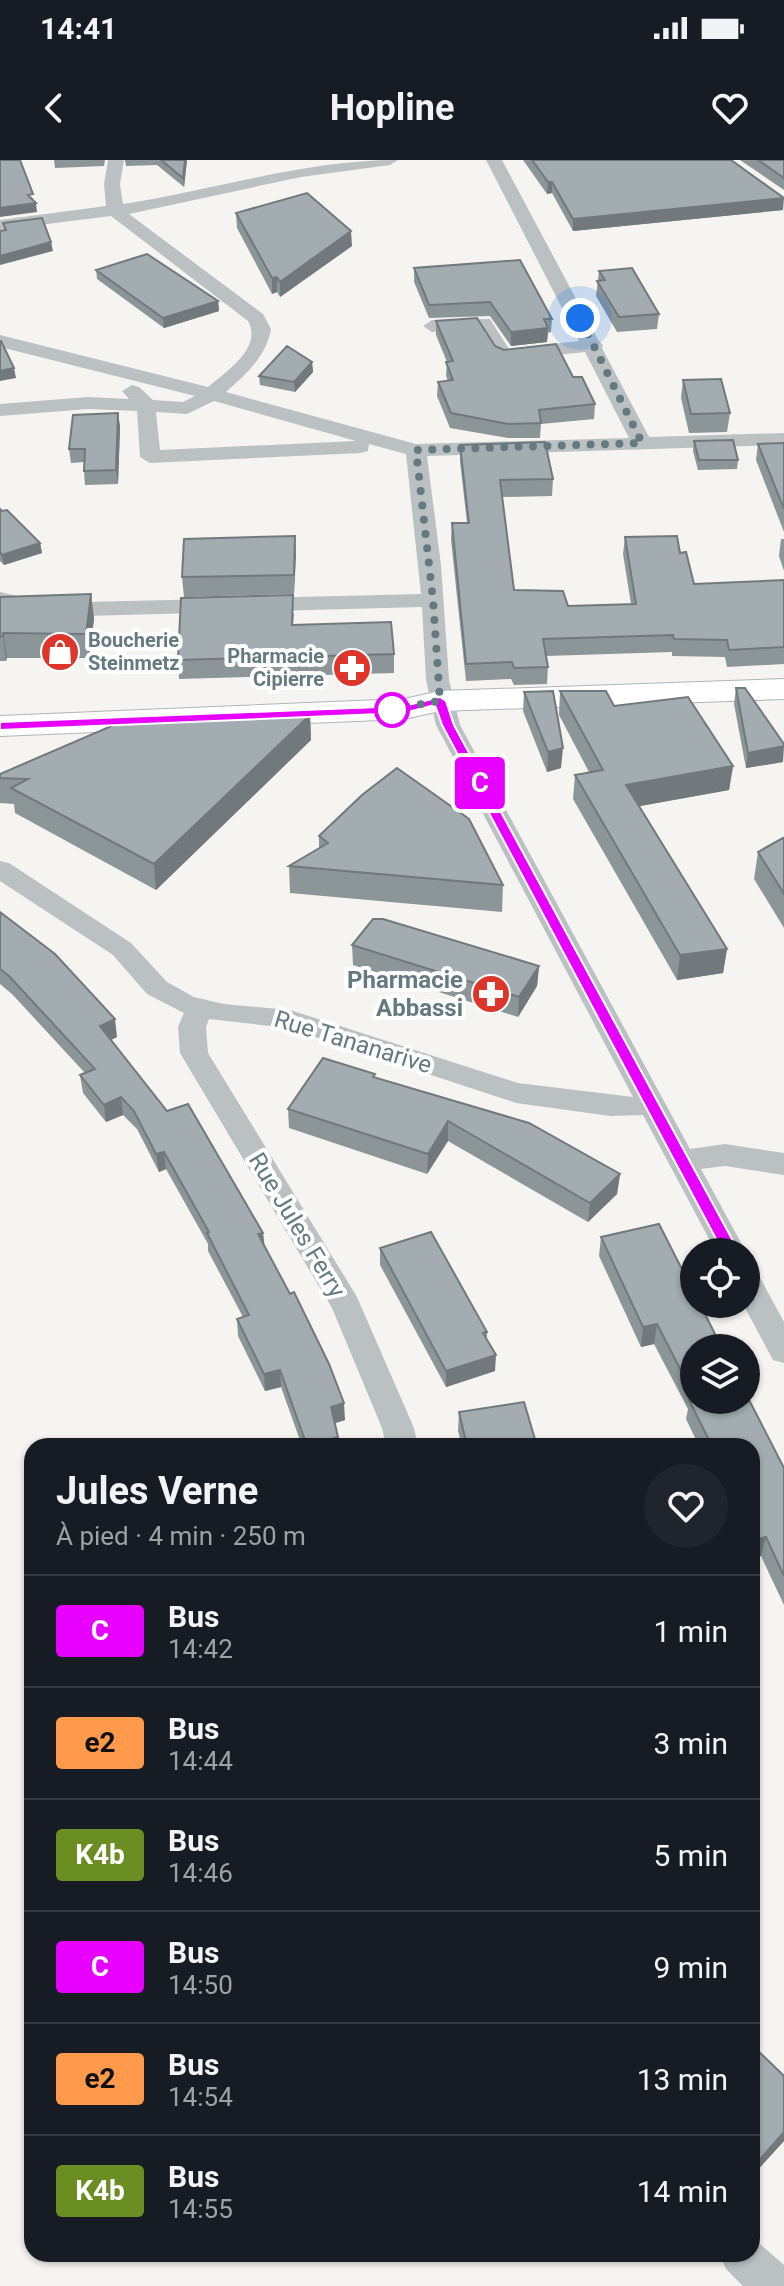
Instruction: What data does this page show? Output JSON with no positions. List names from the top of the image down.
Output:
{
  "streets": {
    "street": ["Rue Tananarive", "Rue Jules Ferry"]
  },
  "crossings": [
    ["Rue Tananarive", "Rue Jules Ferry"]
  ],
  "places": {
    "shop": ["Boucherie Steinmetz"],
    "pharmacy": ["Pharmacie Cipierre", "Pharmacie Abbassi"]
  },
  "lines": ["bus line C"],
  "page": {
    "status": "14:41",
    "header": "Hopline",
    "on_map": "C",
    "heading": ["Jules Verne", "À pied · 4 min · 250 m"],
    "list": [
      {
        "mark": "C",
        "name": "Bus",
        "note": "14:42",
        "value": "1 min"
      },
      {
        "mark": "e2",
        "name": "Bus",
        "note": "14:44",
        "value": "3 min"
      },
      {
        "mark": "K4b",
        "name": "Bus",
        "note": "14:46",
        "value": "5 min"
      },
      {
        "mark": "C",
        "name": "Bus",
        "note": "14:50",
        "value": "9 min"
      },
      {
        "mark": "e2",
        "name": "Bus",
        "note": "14:54",
        "value": "13 min"
      },
      {
        "mark": "K4b",
        "name": "Bus",
        "note": "14:55",
        "value": "14 min"
      }
    ]
  }
}
